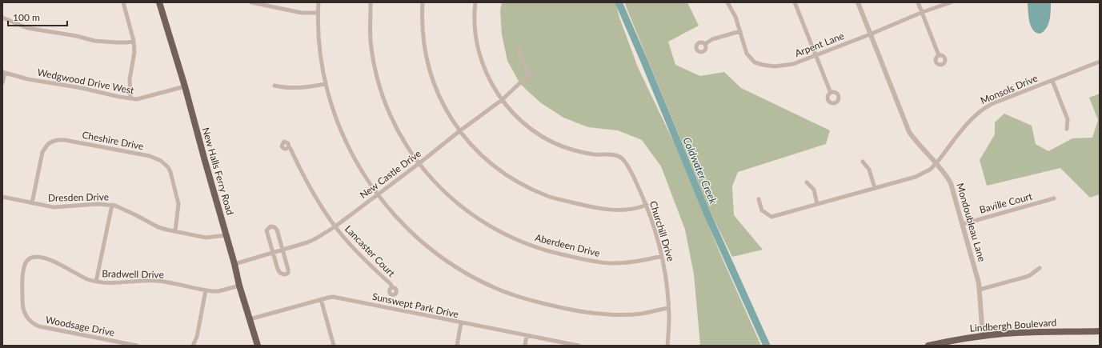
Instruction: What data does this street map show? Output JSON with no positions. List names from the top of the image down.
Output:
{
  "streets": {
    "main road": ["New Halls Ferry Road", "Lindbergh Boulevard"],
    "street": [
      "Arpent Lane",
      "Wedgwood Drive West",
      "Monsols Drive",
      "Cheshire Drive",
      "New Castle Drive",
      "Dresden Drive",
      "Baville Court",
      "Mondoubleau Lane",
      "Churchill Drive",
      "Aberdeen Drive",
      "Lancaster Court",
      "Bradwell Drive",
      "Sunswept Park Drive",
      "Woodsage Drive"
    ]
  },
  "crossings": [
    ["Arpent Lane", "Mondoubleau Lane"],
    ["Wedgwood Drive West", "New Halls Ferry Road"],
    ["Monsols Drive", "Mondoubleau Lane"],
    ["Cheshire Drive", "Dresden Drive"],
    ["New Halls Ferry Road", "New Castle Drive"],
    ["New Halls Ferry Road", "Dresden Drive"],
    ["New Halls Ferry Road", "Bradwell Drive"],
    ["New Halls Ferry Road", "Sunswept Park Drive"],
    ["New Castle Drive", "Churchill Drive"],
    ["New Castle Drive", "Aberdeen Drive"],
    ["New Castle Drive", "Lancaster Court"],
    ["Baville Court", "Mondoubleau Lane"],
    ["Mondoubleau Lane", "Lindbergh Boulevard"],
    ["Churchill Drive", "Aberdeen Drive"],
    ["Bradwell Drive", "Woodsage Drive"]
  ],
  "water": ["Coldwater Creek"],
  "scale_bar": "100 m"
}
